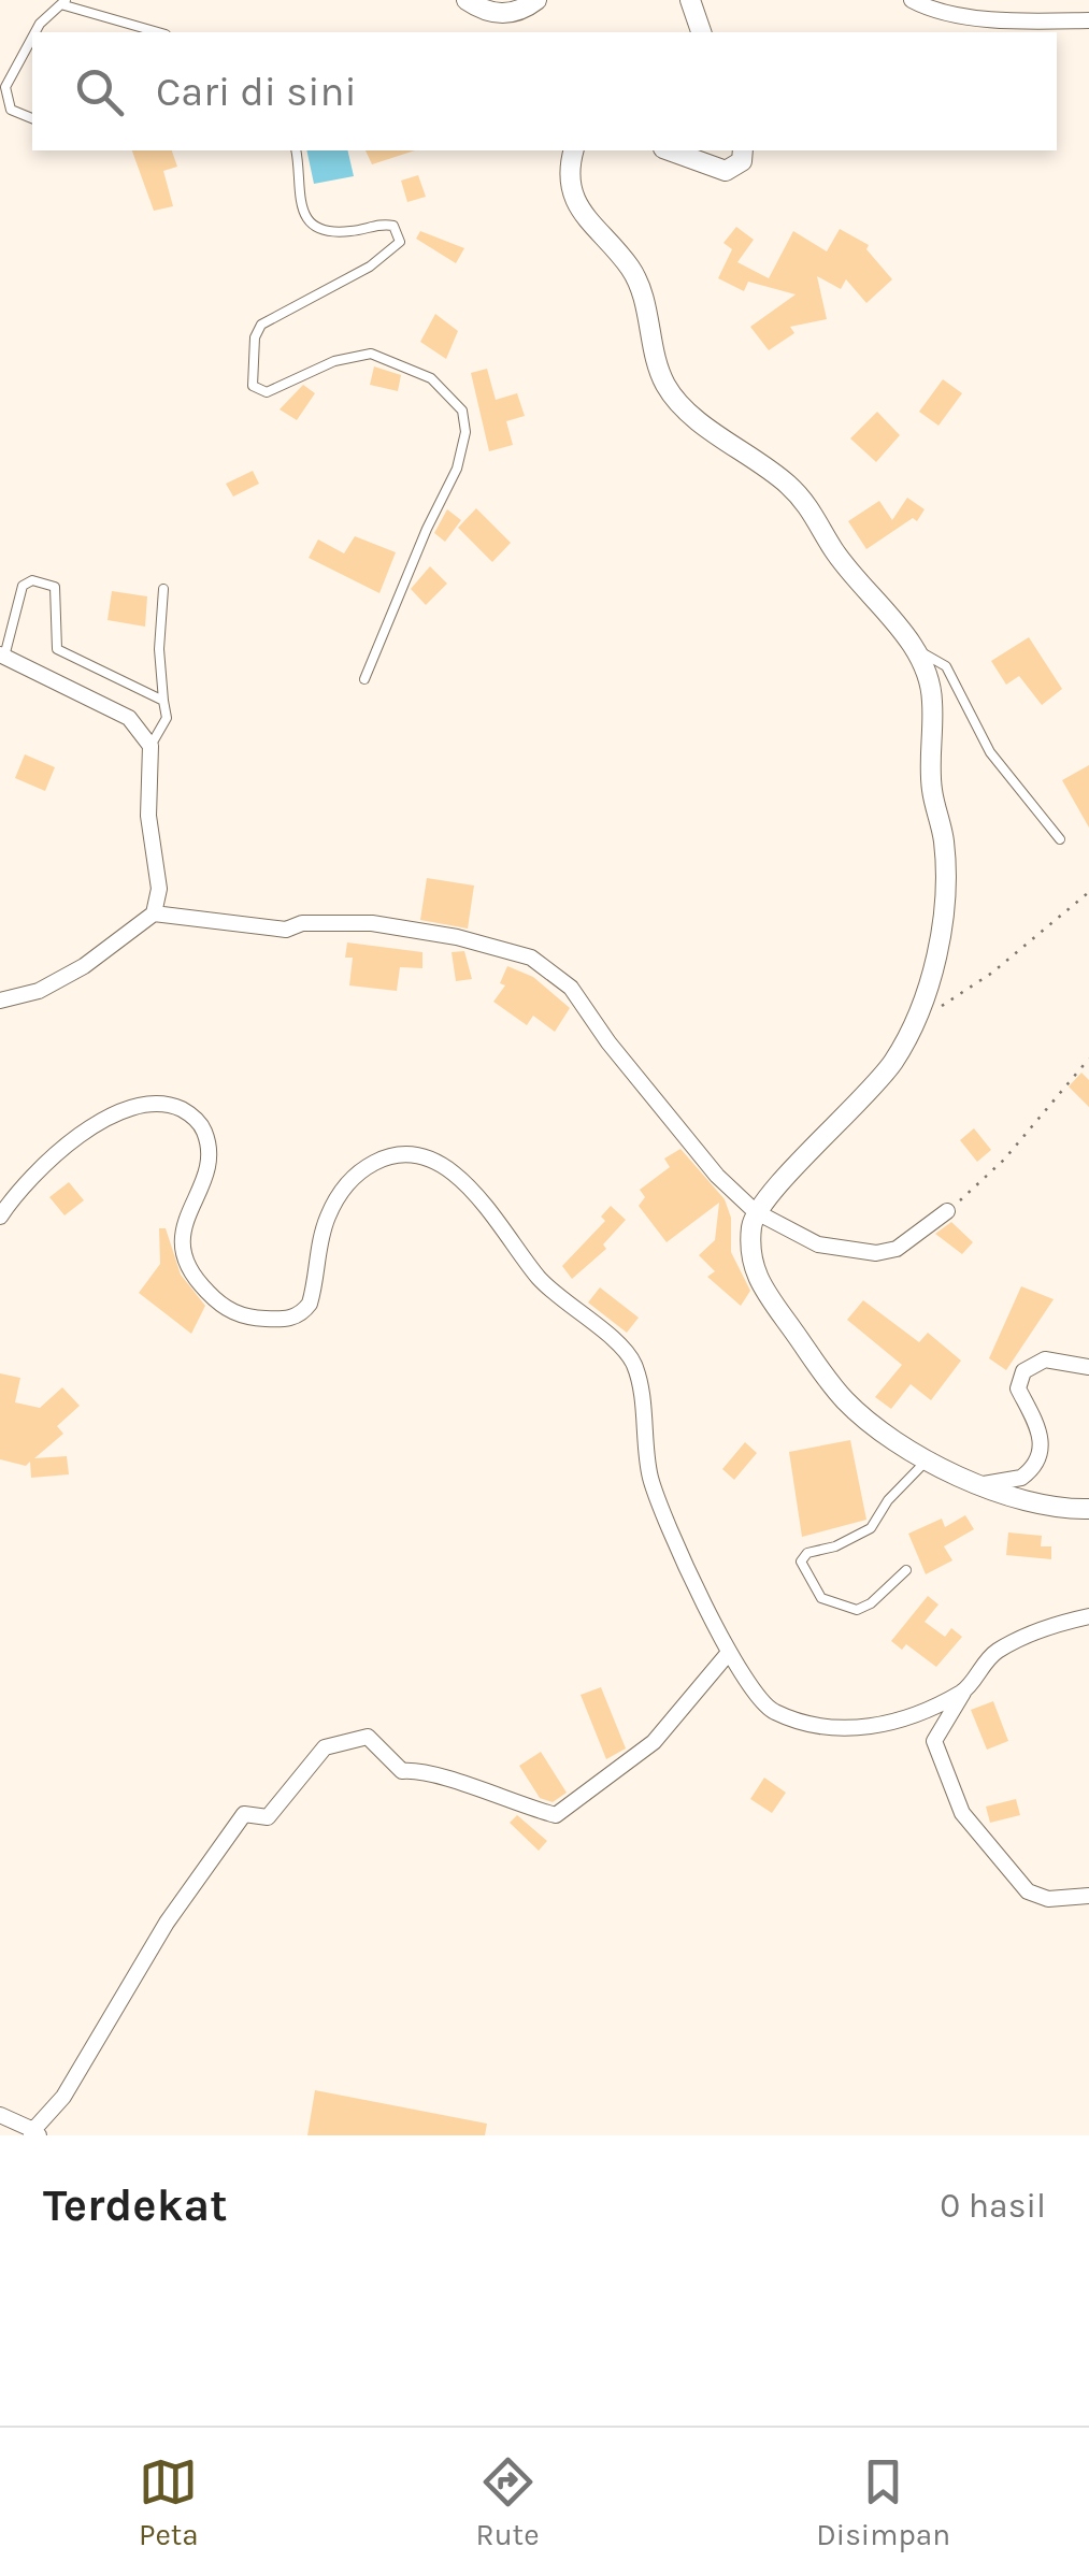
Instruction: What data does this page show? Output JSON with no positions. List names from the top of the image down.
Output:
{
  "page": {
    "search": "Cari di sini",
    "heading": ["Terdekat", "0 hasil"],
    "nav": ["Peta", "Rute", "Disimpan"]
  }
}
